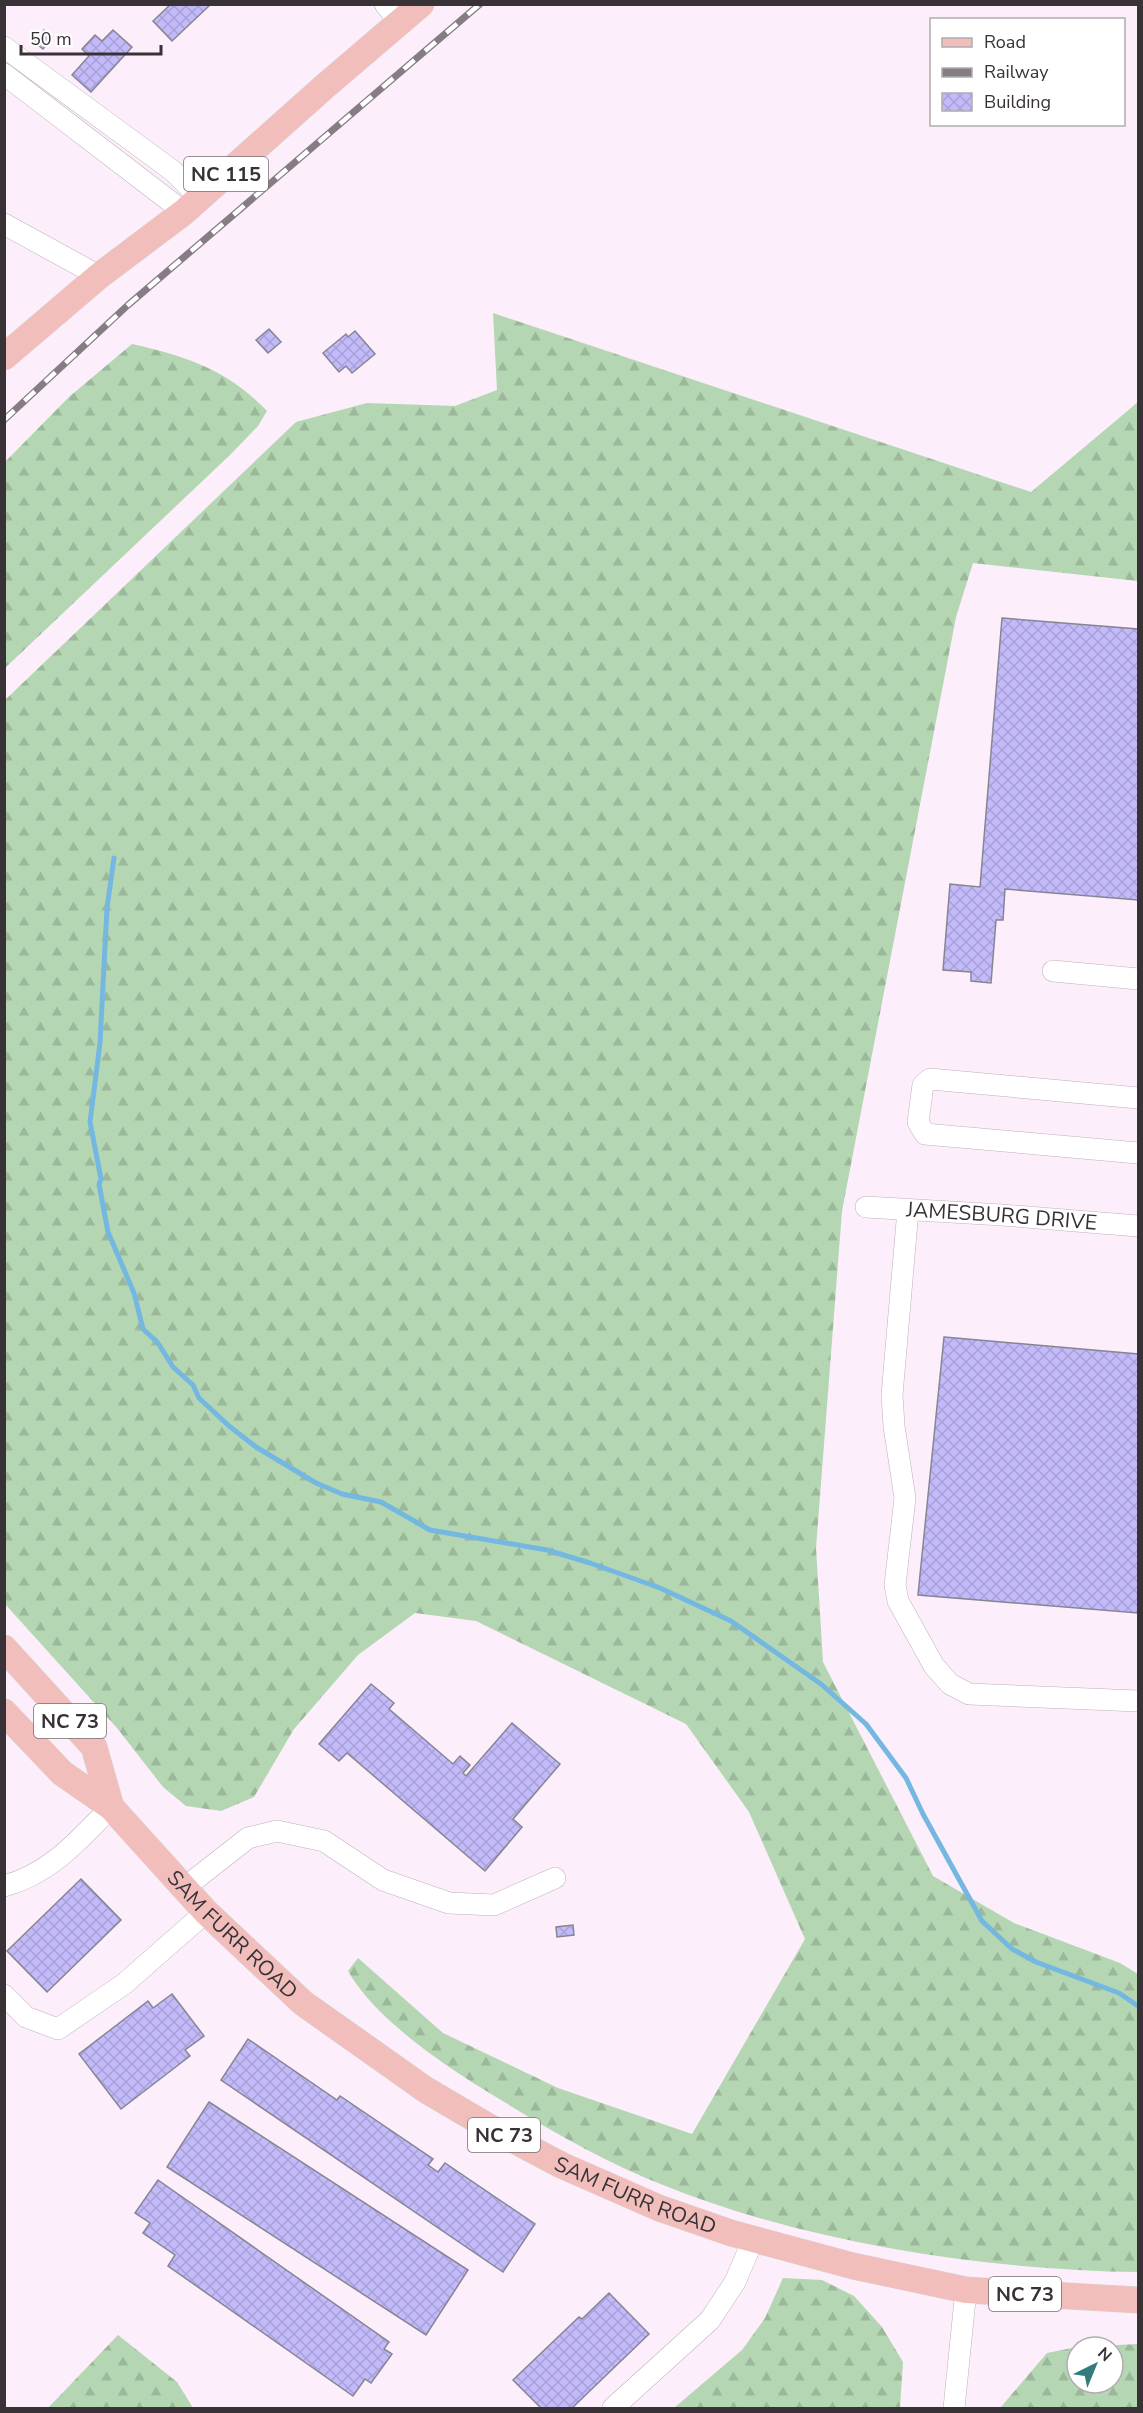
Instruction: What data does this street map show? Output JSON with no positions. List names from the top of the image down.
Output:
{
  "streets": {
    "main road": ["NC 115", "NC 73", "SAM FURR ROAD"],
    "street": ["JAMESBURG DRIVE"]
  },
  "legend": ["Road", "Railway", "Building"],
  "scale_bar": "50 m",
  "north": "top right"
}
